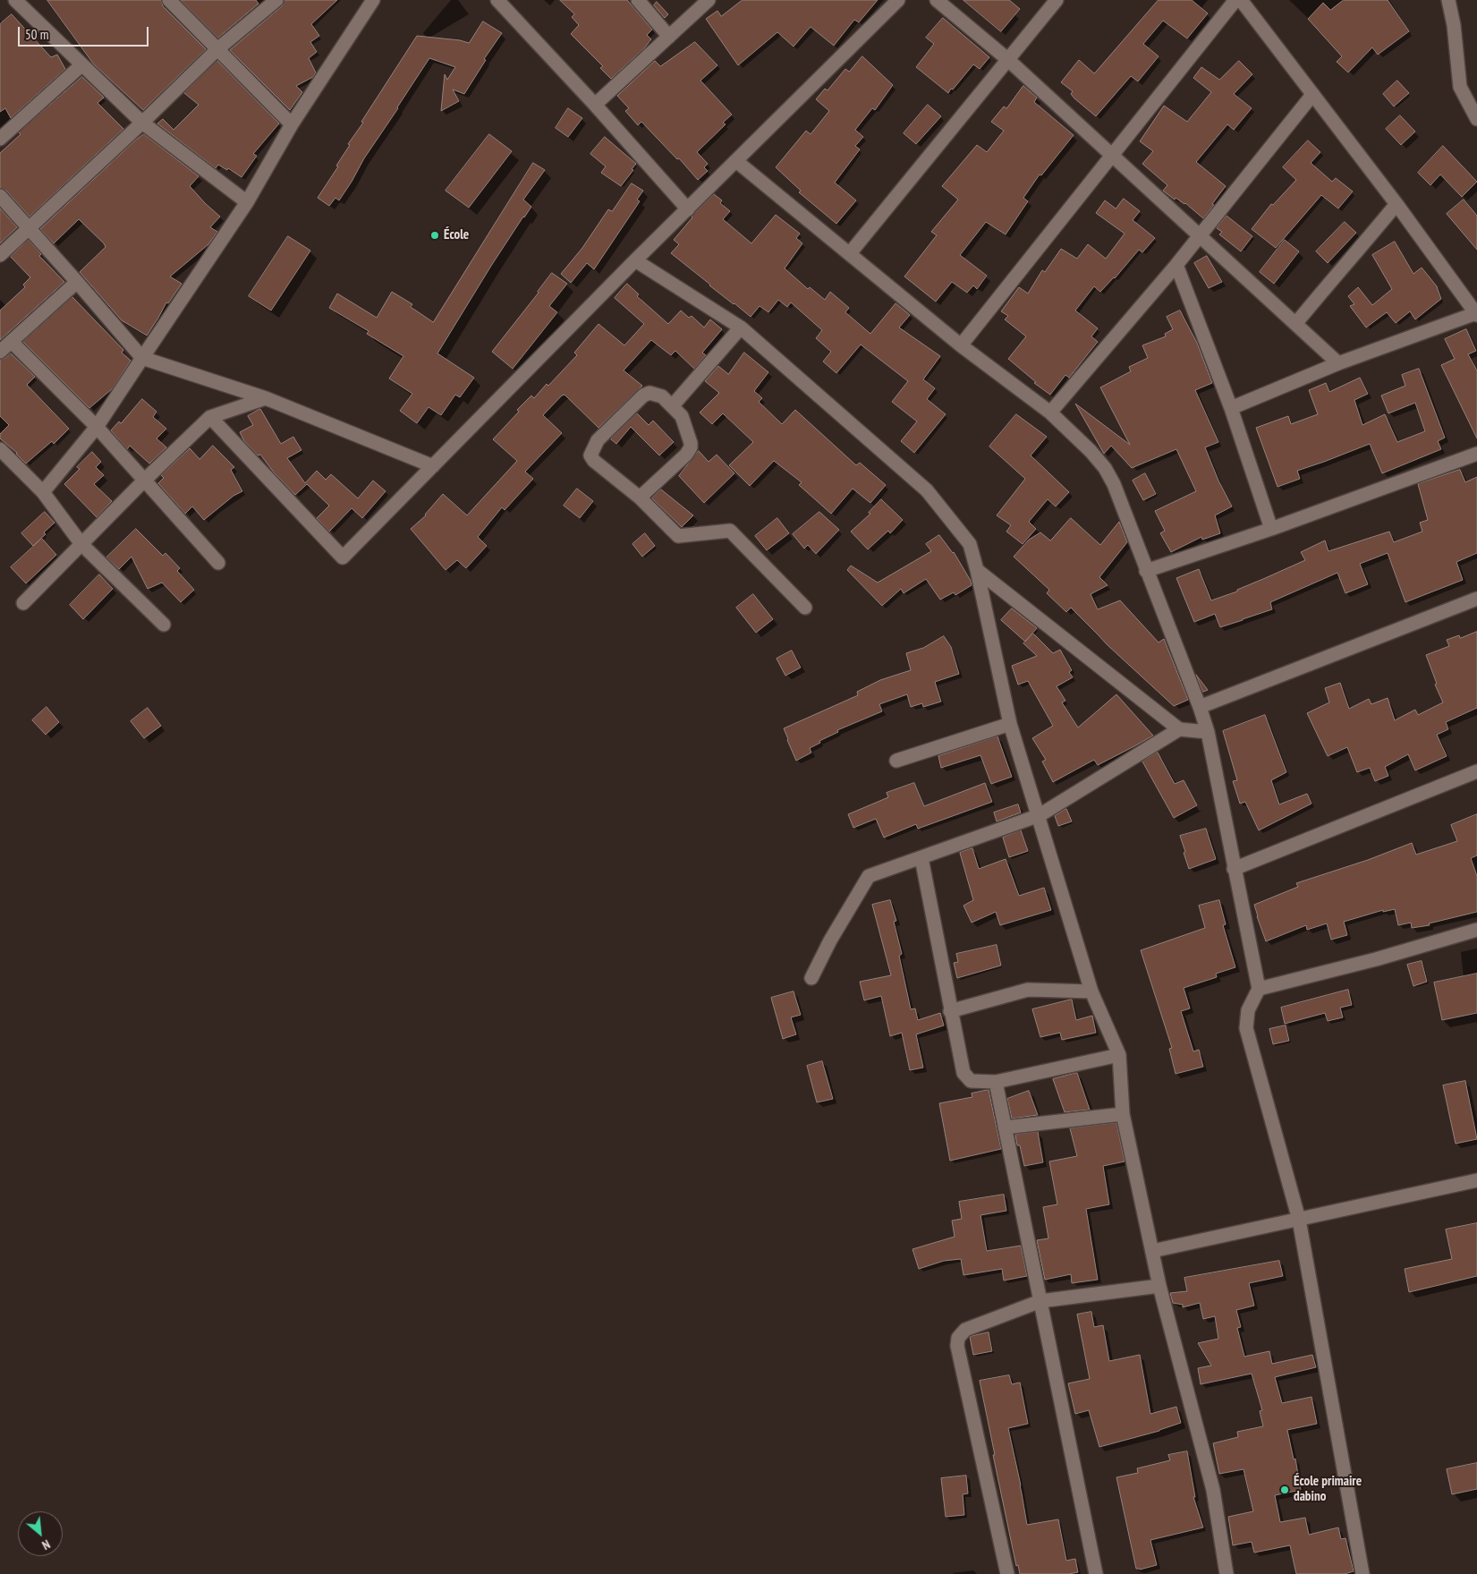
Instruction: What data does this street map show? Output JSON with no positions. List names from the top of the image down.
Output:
{
  "places": ["École", "École primaire dabino"],
  "scale_bar": "50 m",
  "north": "bottom right"
}
